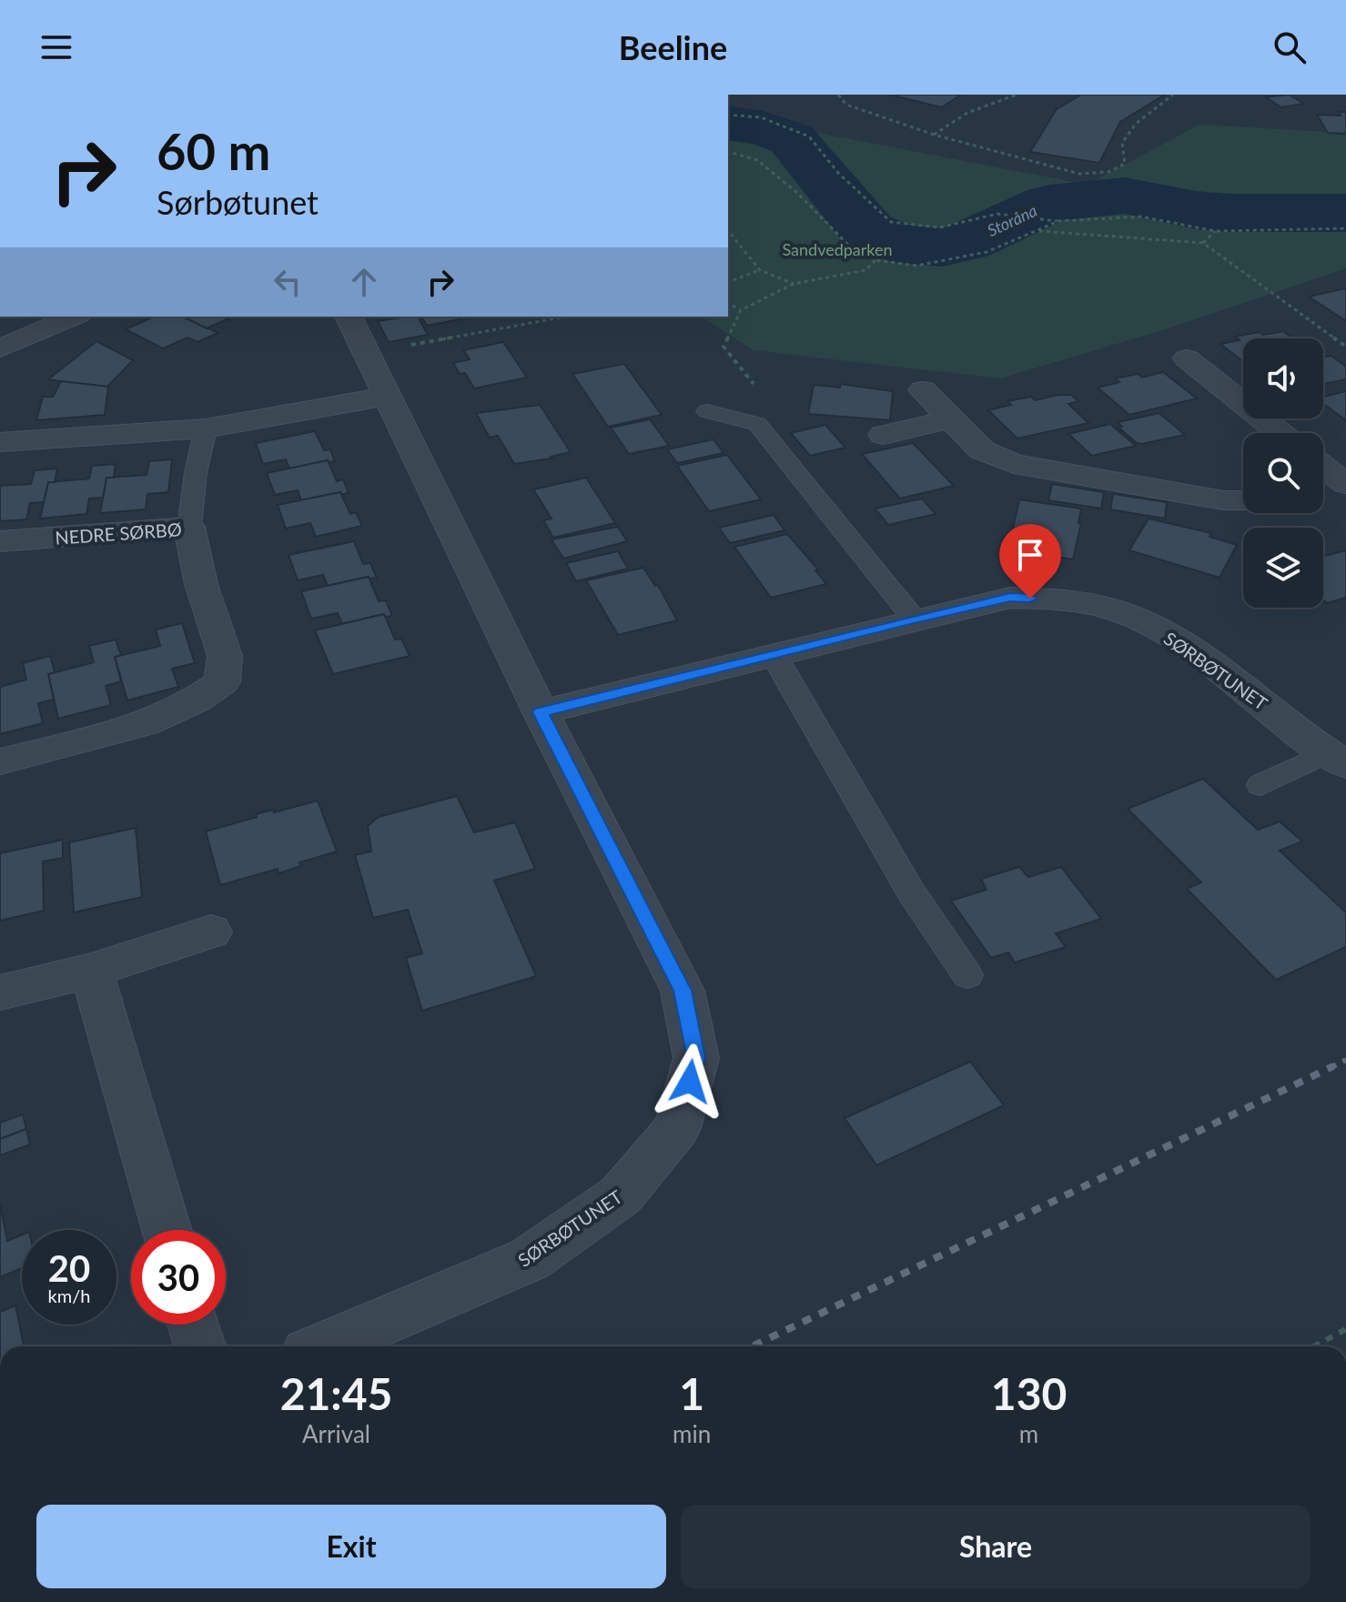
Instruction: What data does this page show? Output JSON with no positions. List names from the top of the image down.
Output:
{
  "streets": {
    "street": ["NEDRE SØRBØ", "SØRBØTUNET"]
  },
  "water": ["Storåna"],
  "parks": ["Sandvedparken"],
  "page": {
    "header": "Beeline",
    "turn": ["60 m", "Sørbøtunet"],
    "speed": "20 km/h",
    "limit": "30",
    "eta": [
      "21:45",
      "Arrival",
      "1",
      "min",
      "130",
      "m"
    ],
    "buttons": ["Exit", "Share"]
  }
}
